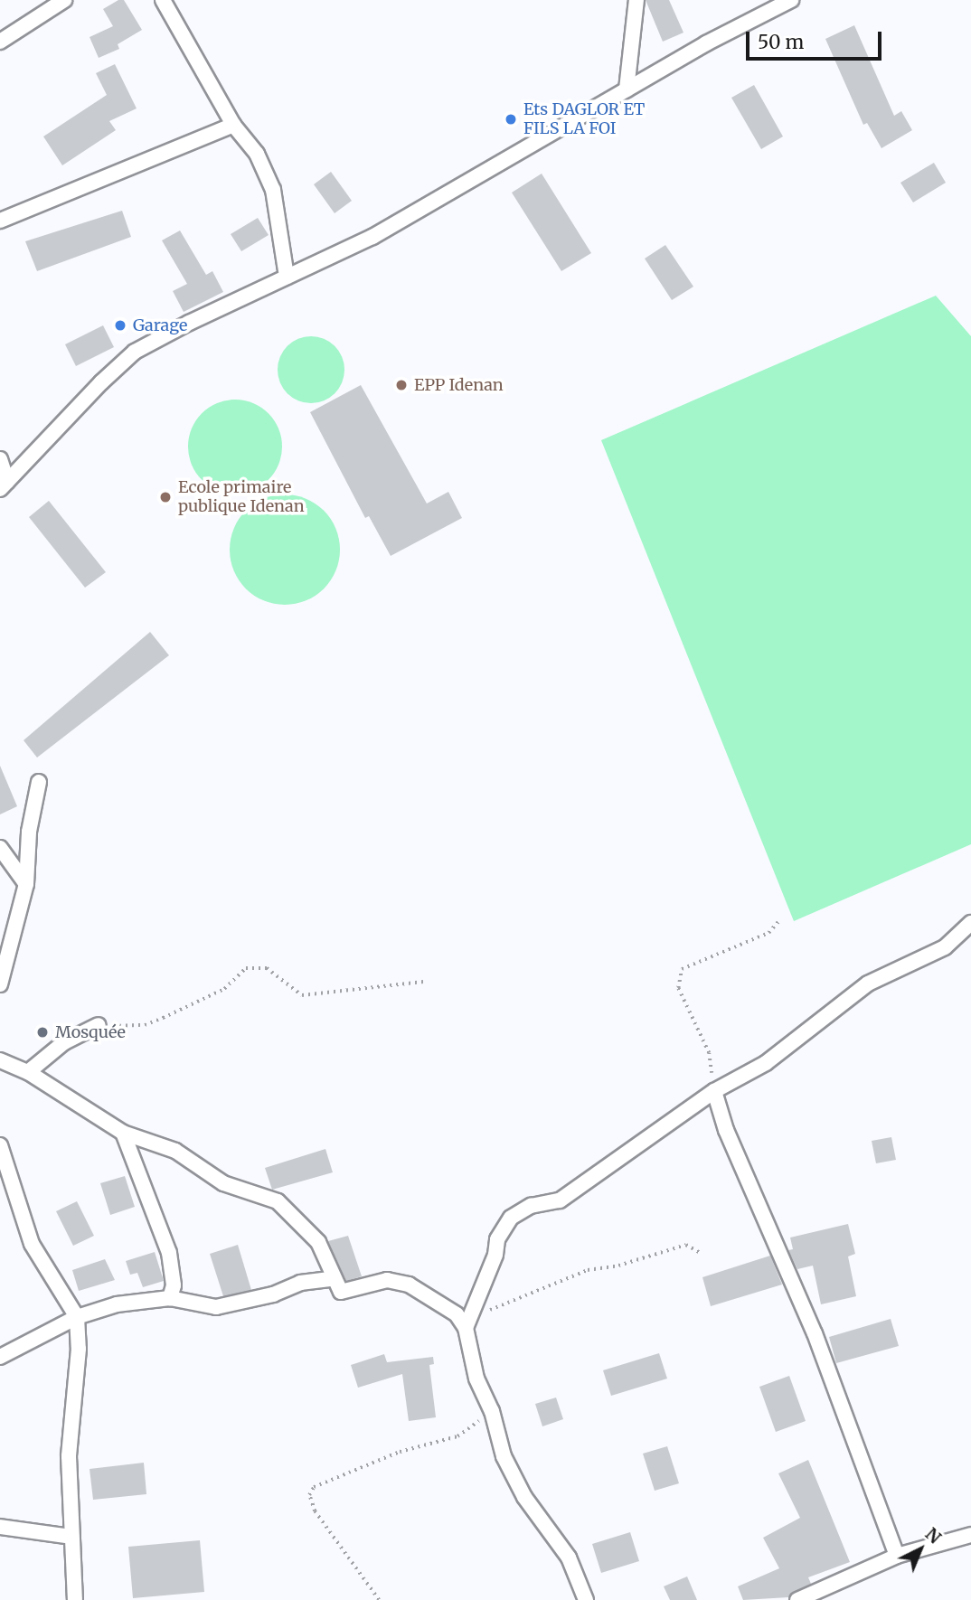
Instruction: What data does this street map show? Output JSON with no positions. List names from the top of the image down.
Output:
{
  "places": [
    "Ets DAGLOR ET FILS LA FOI",
    "Garage",
    "EPP Idenan",
    "Ecole primaire publique Idenan",
    "Mosquée"
  ],
  "scale_bar": "50 m",
  "north": "top right"
}
